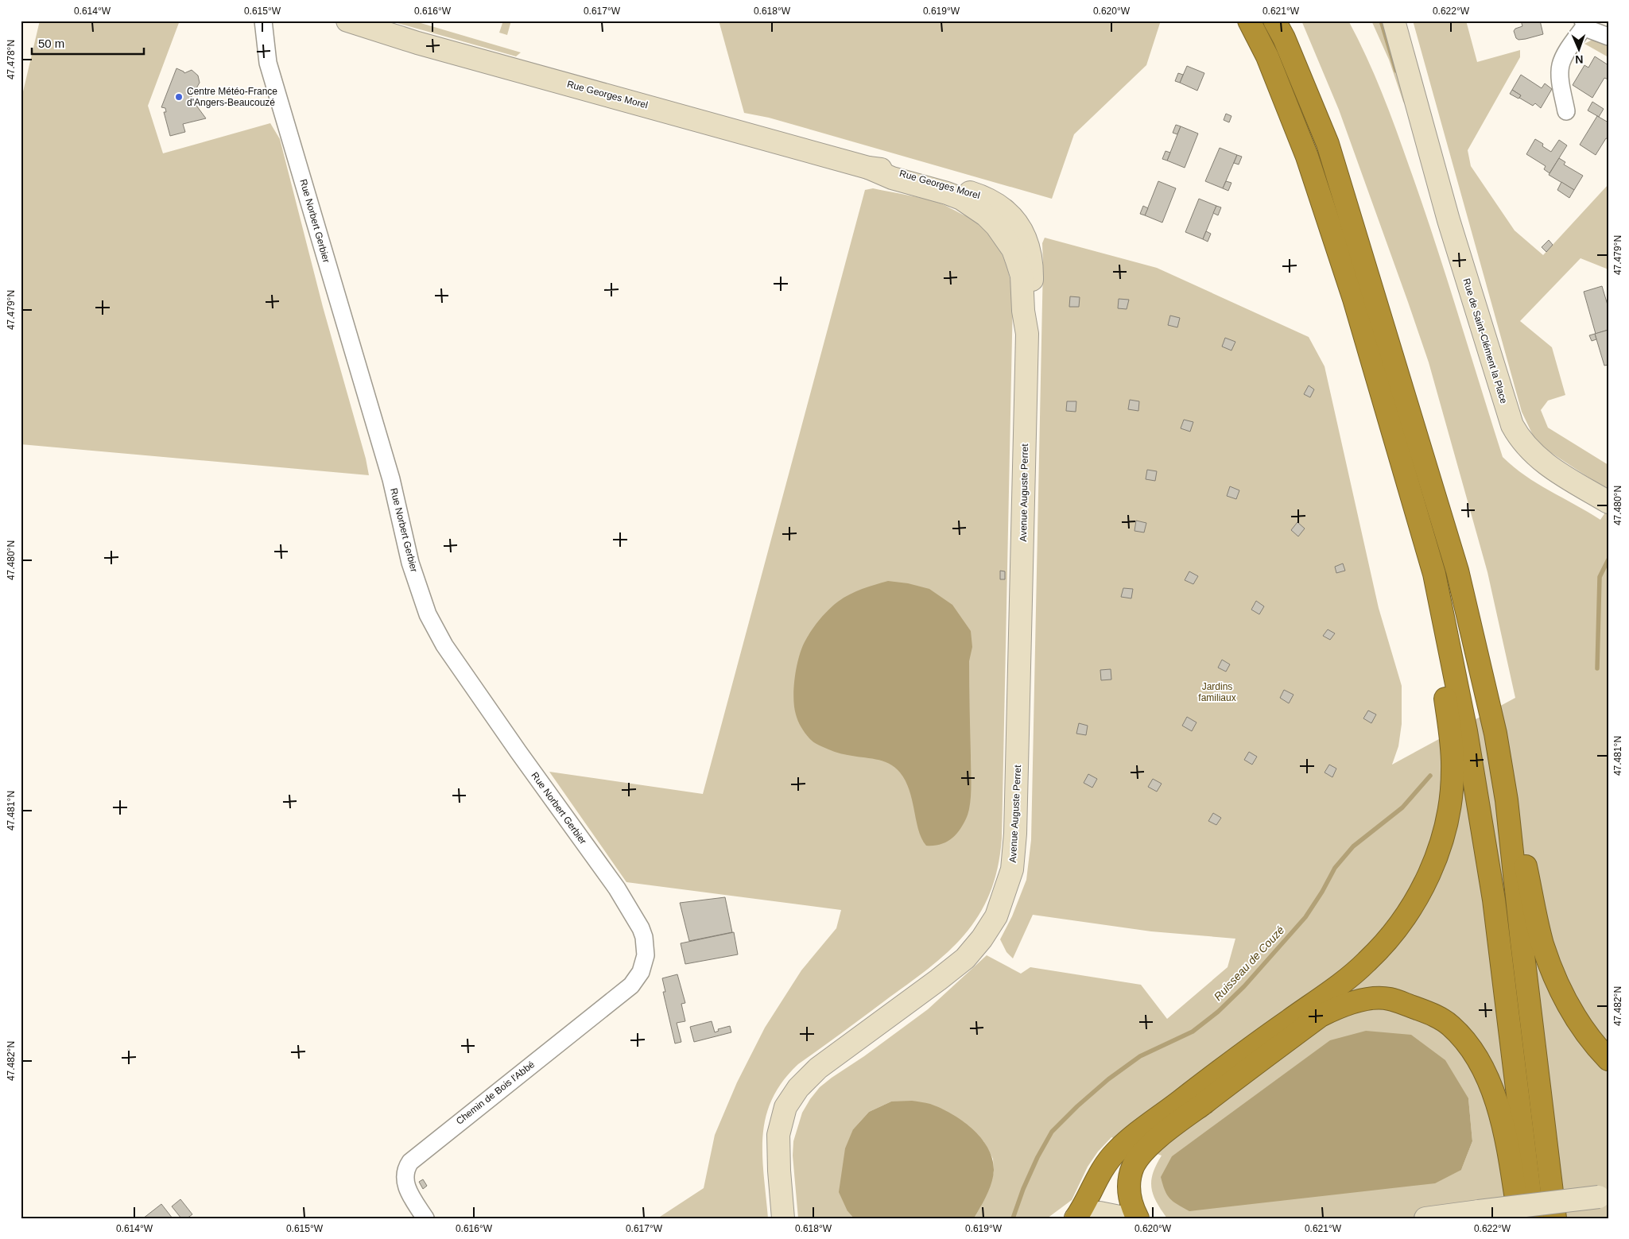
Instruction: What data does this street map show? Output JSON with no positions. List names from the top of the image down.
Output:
{
  "streets": {
    "street": [
      "Rue Georges Morel",
      "Rue Norbert Gerbier",
      "Rue de Saint-Clément la Place",
      "Avenue Auguste Perret",
      "Chemin de Bois l'Abbé"
    ]
  },
  "crossings": [
    ["Rue Georges Morel", "Avenue Auguste Perret"],
    ["Rue Norbert Gerbier", "Chemin de Bois l'Abbé"]
  ],
  "water": ["Ruisseau de Couzé"],
  "parks": ["Jardins familiaux"],
  "places": ["Centre Météo-France d'Angers-Beaucouzé"],
  "scale_bar": "50 m",
  "north": "bottom",
  "coordinates": [
    "0.614°W",
    "0.615°W",
    "0.616°W",
    "0.617°W",
    "0.618°W",
    "0.619°W",
    "0.620°W",
    "0.621°W",
    "0.622°W",
    "47.478°N",
    "47.479°N",
    "47.480°N",
    "47.481°N",
    "47.482°N"
  ]
}
